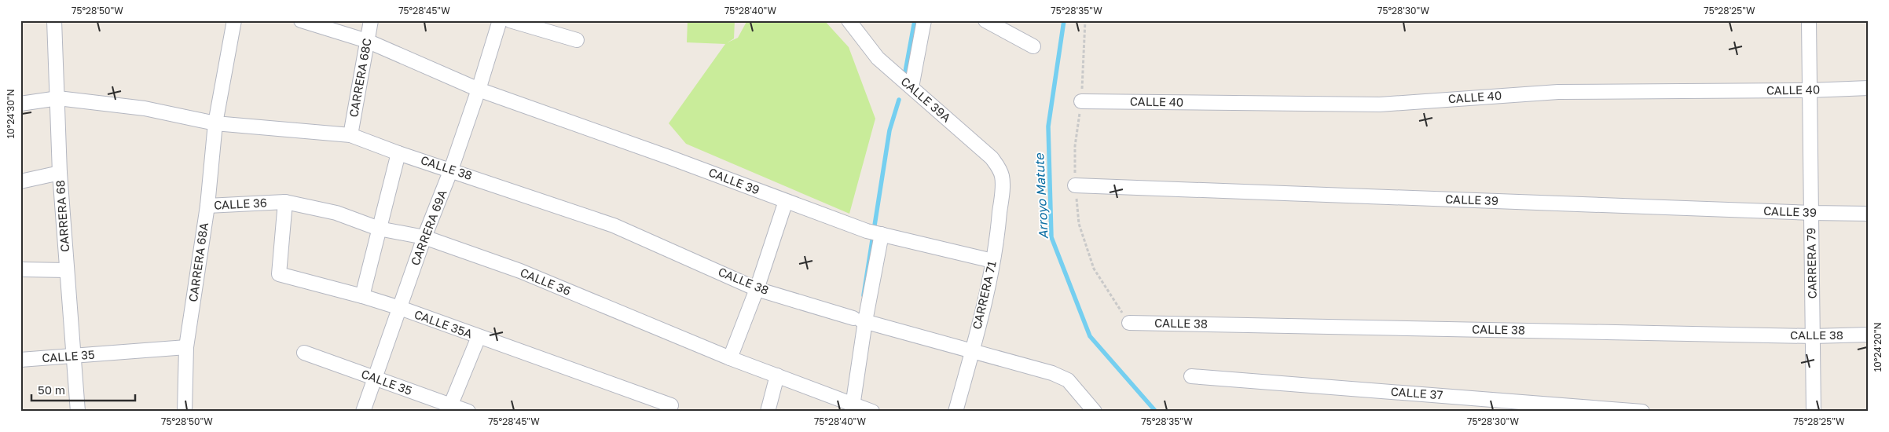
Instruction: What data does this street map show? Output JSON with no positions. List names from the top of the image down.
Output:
{
  "streets": {
    "street": [
      "CARRERA 68C",
      "CALLE 40",
      "CALLE 39A",
      "CALLE 38",
      "CALLE 39",
      "CALLE 36",
      "CARRERA 68",
      "CARRERA 69A",
      "CARRERA 68A",
      "CARRERA 79",
      "CARRERA 71",
      "CALLE 35A",
      "CALLE 35",
      "CALLE 37"
    ]
  },
  "crossings": [
    ["CARRERA 68C", "CALLE 38"],
    ["CARRERA 68C", "CALLE 39"],
    ["CALLE 40", "CARRERA 79"],
    ["CALLE 39A", "CARRERA 71"],
    ["CALLE 38", "CARRERA 68"],
    ["CALLE 38", "CARRERA 69A"],
    ["CALLE 38", "CARRERA 68A"],
    ["CALLE 38", "CARRERA 79"],
    ["CALLE 38", "CARRERA 71"],
    ["CALLE 39", "CARRERA 69A"],
    ["CALLE 39", "CARRERA 79"],
    ["CALLE 39", "CARRERA 71"],
    ["CALLE 36", "CARRERA 69A"],
    ["CALLE 36", "CARRERA 68A"],
    ["CALLE 36", "CALLE 35A"],
    ["CARRERA 68", "CALLE 35"],
    ["CARRERA 69A", "CALLE 35A"],
    ["CARRERA 69A", "CALLE 35"],
    ["CARRERA 68A", "CALLE 35"]
  ],
  "water": ["Arroyo Matute"],
  "scale_bar": "50 m",
  "coordinates": [
    "75°28'50\"W",
    "75°28'45\"W",
    "75°28'40\"W",
    "75°28'35\"W",
    "75°28'30\"W",
    "75°28'25\"W",
    "10°24'30\"N",
    "10°24'20\"N"
  ]
}
